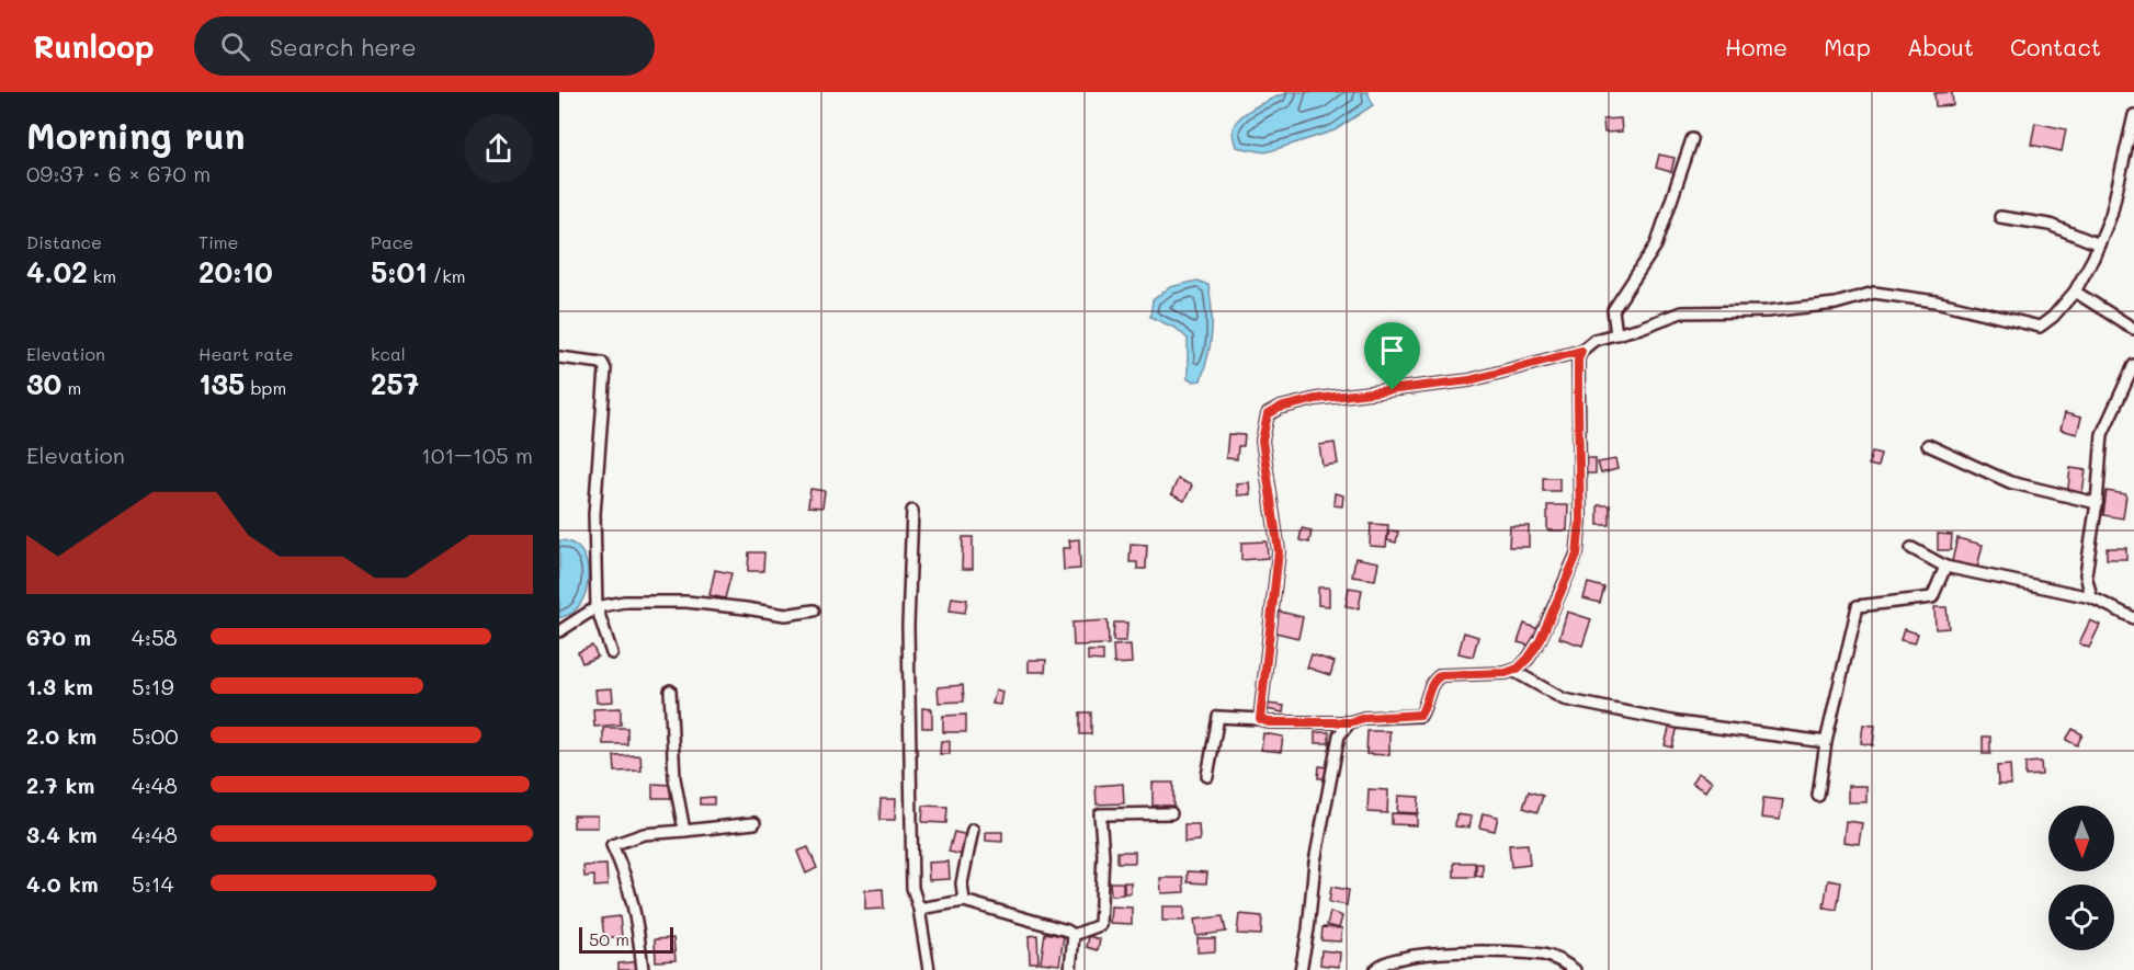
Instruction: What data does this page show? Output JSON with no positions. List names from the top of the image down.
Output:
{
  "scale_bar": "50 m",
  "north": "bottom",
  "page": {
    "header": "Runloop",
    "search": "Search here",
    "nav": [
      "Home",
      "Map",
      "About",
      "Contact"
    ],
    "heading": ["Morning run", "09:37 · 6 × 670 m"],
    "stats": [
      ["Distance", "4.02 km"],
      ["Time", "20:10"],
      ["Pace", "5:01 /km"],
      ["Elevation", "30 m"],
      ["Heart rate", "135 bpm"],
      ["kcal", "257"]
    ],
    "chart": ["Elevation", "101–105 m"],
    "list": [
      {
        "name": "670 m",
        "note": "4:58"
      },
      {
        "name": "1.3 km",
        "note": "5:19"
      },
      {
        "name": "2.0 km",
        "note": "5:00"
      },
      {
        "name": "2.7 km",
        "note": "4:48"
      },
      {
        "name": "3.4 km",
        "note": "4:48"
      },
      {
        "name": "4.0 km",
        "note": "5:14"
      }
    ],
    "scale": "50 m"
  }
}
